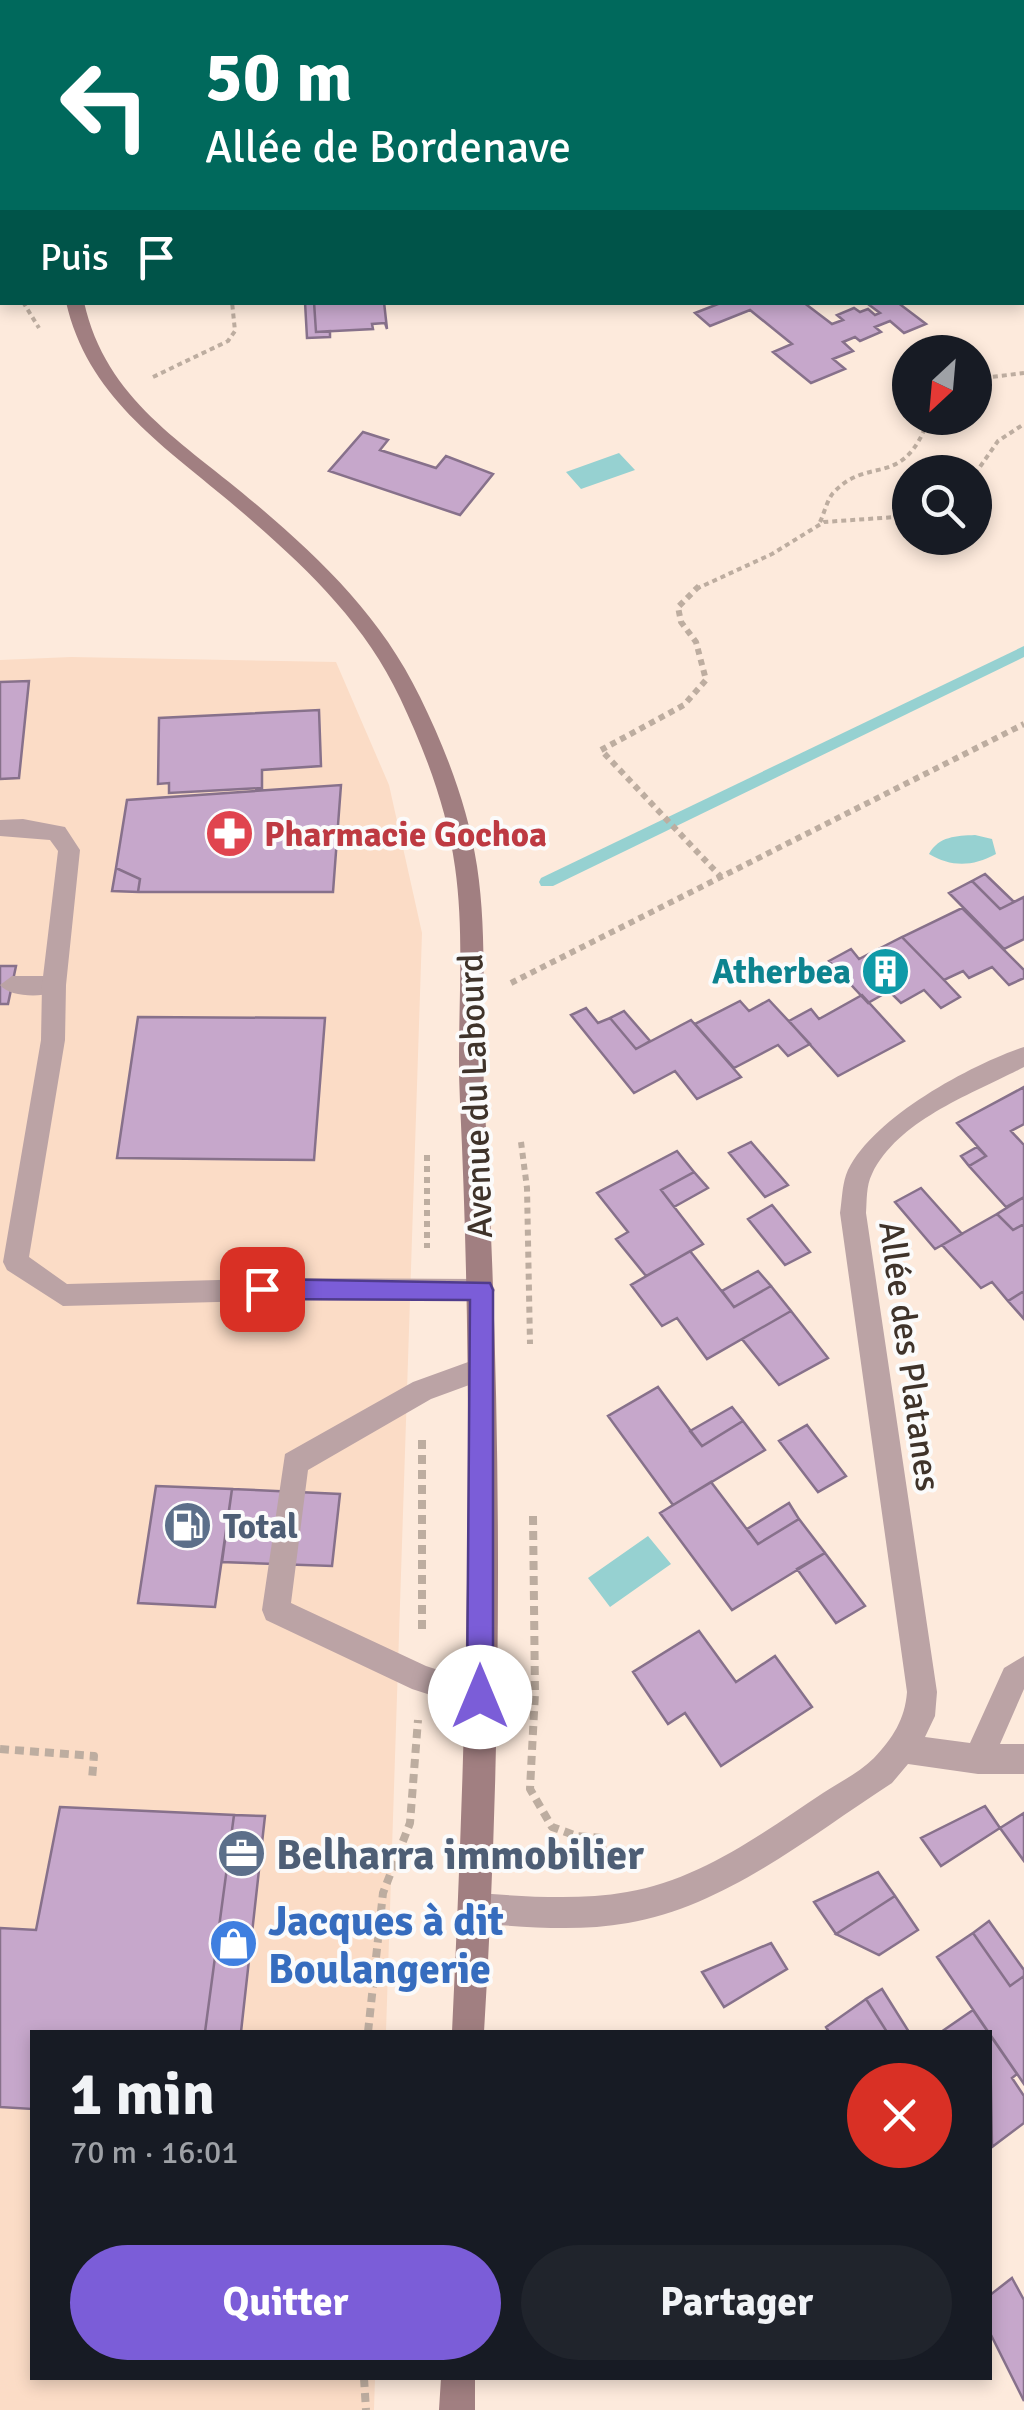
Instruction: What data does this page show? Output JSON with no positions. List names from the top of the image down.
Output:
{
  "streets": {
    "street": ["Avenue du Labourd", "Allée des Platanes"]
  },
  "places": {
    "pharmacy": ["Pharmacie Gochoa"],
    "building": ["Atherbea"],
    "fuel station": ["Total"],
    "office": ["Belharra immobilier"],
    "shop": ["Jacques à dit Boulangerie"]
  },
  "north": "bottom left",
  "page": {
    "turn": ["50 m", "Allée de Bordenave"],
    "then": "Puis",
    "heading": ["1 min", "70 m · 16:01"],
    "buttons": ["Quitter", "Partager"]
  }
}
